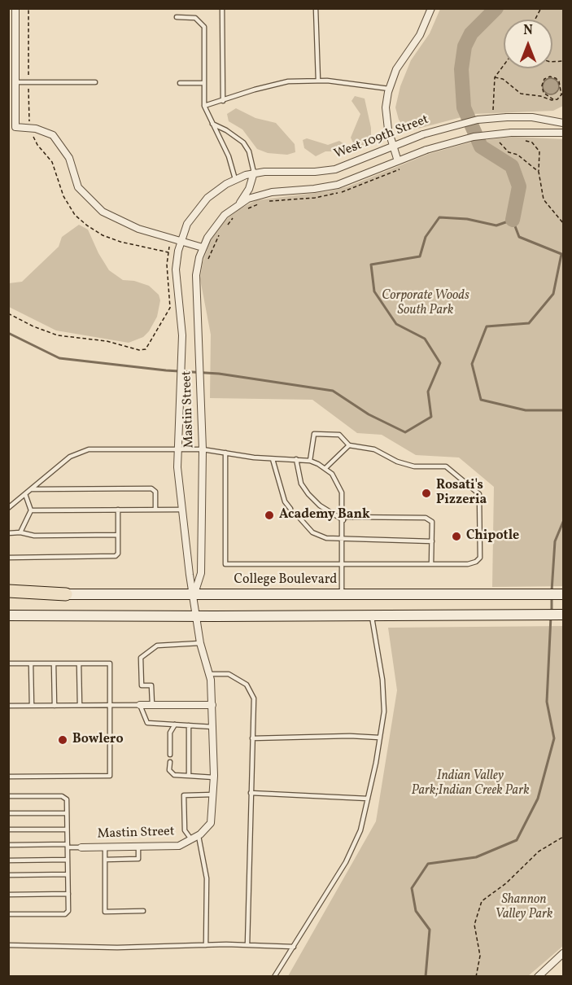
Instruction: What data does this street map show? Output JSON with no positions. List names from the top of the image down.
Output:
{
  "streets": {
    "main road": ["College Boulevard"],
    "street": ["West 109th Street", "Mastin Street"]
  },
  "crossings": [
    ["West 109th Street", "Mastin Street"],
    ["Mastin Street", "College Boulevard"]
  ],
  "parks": ["Corporate Woods South Park", "Indian Valley Park;Indian Creek Park", "Shannon Valley Park"],
  "places": [
    "Rosati's Pizzeria",
    "Academy Bank",
    "Chipotle",
    "Bowlero"
  ],
  "north": "top"
}
